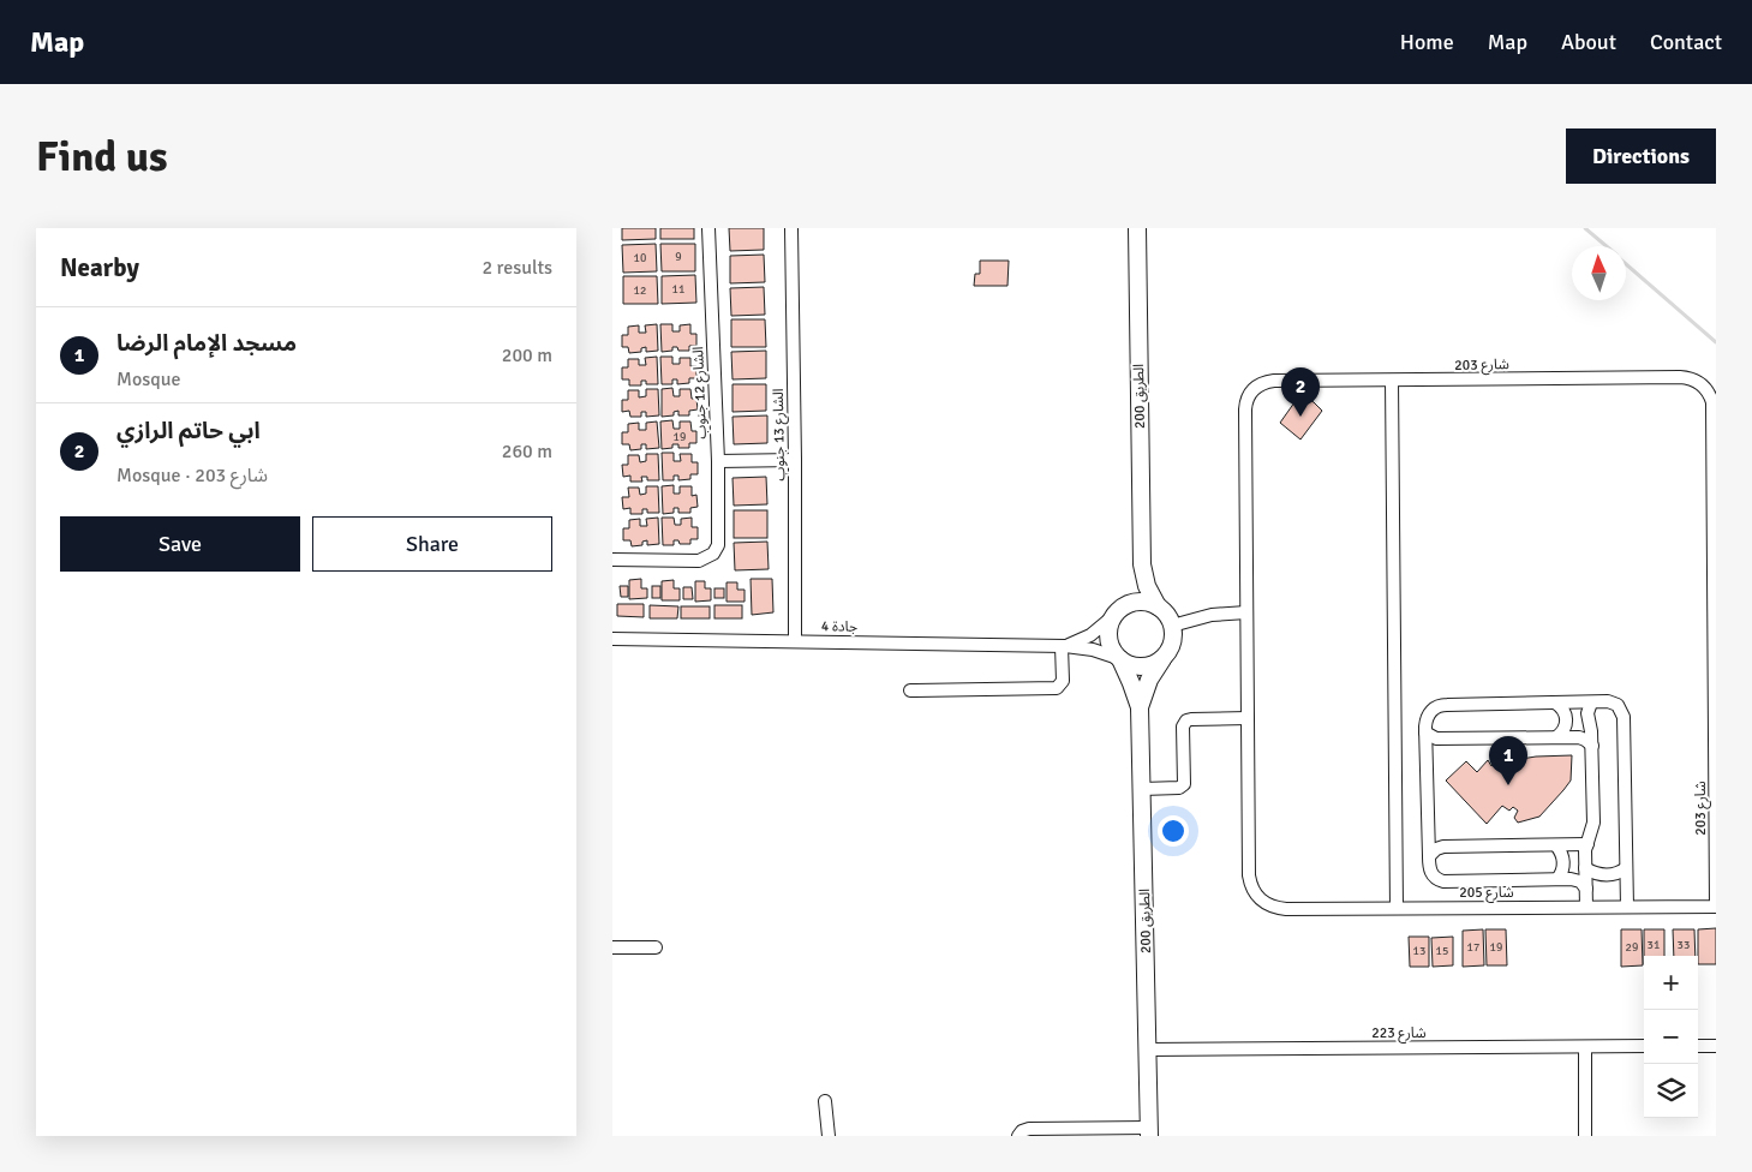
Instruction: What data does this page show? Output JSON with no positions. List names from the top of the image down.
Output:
{
  "streets": {
    "main road": ["الطريق 200"],
    "street": [
      "شارع 203",
      "الشارع 12 جنوب",
      "الشارع 13 جنوب",
      "جادة 4",
      "شارع 205",
      "شارع 223"
    ]
  },
  "crossings": [
    ["شارع 203", "شارع 205"],
    ["الطريق 200", "جادة 4"],
    ["الطريق 200", "شارع 223"],
    ["الشارع 13 جنوب", "جادة 4"]
  ],
  "house_numbers": [
    "9",
    "10",
    "11",
    "12",
    "19",
    "31",
    "33",
    "17",
    "19",
    "29",
    "13",
    "15"
  ],
  "north": "top",
  "page": {
    "header": "Map",
    "nav": [
      "Home",
      "Map",
      "About",
      "Contact"
    ],
    "buttons": [
      "Directions",
      ["Save", "Share"]
    ],
    "title": "Find us",
    "heading": ["Nearby", "2 results"],
    "list": [
      {
        "mark": "1",
        "name": "مسجد الإمام الرضا",
        "note": "Mosque",
        "value": "200 m"
      },
      {
        "mark": "2",
        "name": "ابي حاتم الرازي",
        "note": "Mosque · شارع 203",
        "value": "260 m"
      }
    ],
    "pins": ["2", "1"],
    "map_buttons": ["+", "−"]
  }
}
